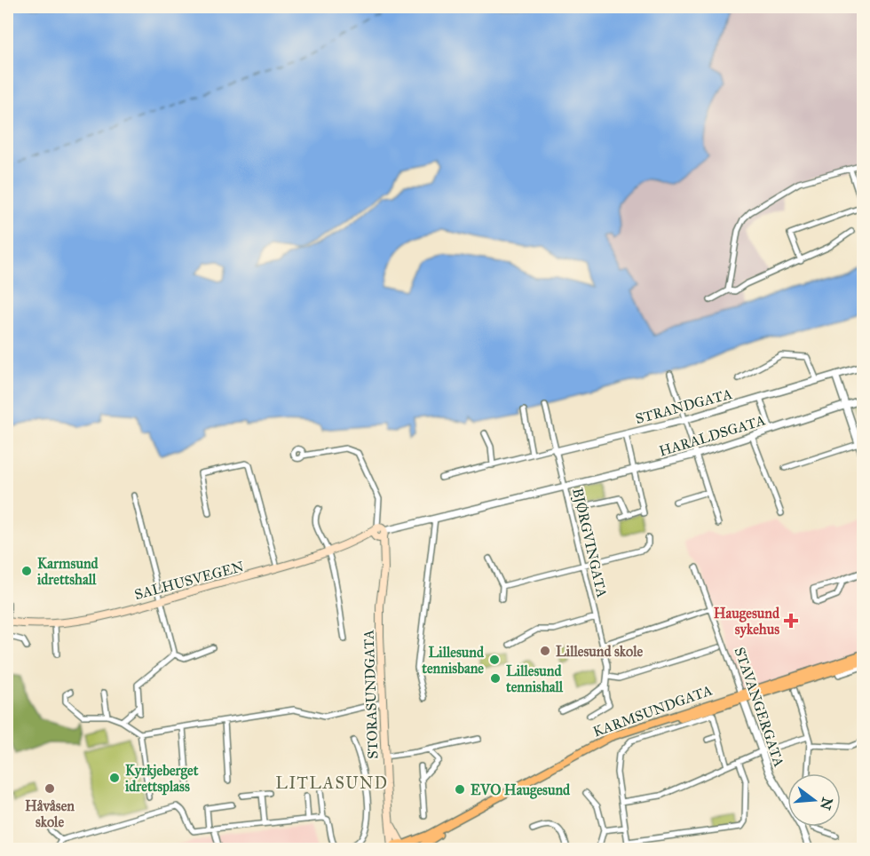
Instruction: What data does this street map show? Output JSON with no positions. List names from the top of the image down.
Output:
{
  "streets": {
    "main road": ["SALHUSVEGEN", "STORASUNDGATA", "KARMSUNDGATA"],
    "street": [
      "STRANDGATA",
      "HARALDSGATA",
      "BJØRGVINGATA",
      "STAVANGERGATA"
    ]
  },
  "crossings": [
    ["STRANDGATA", "BJØRGVINGATA"],
    ["HARALDSGATA", "BJØRGVINGATA"],
    ["HARALDSGATA", "SALHUSVEGEN"],
    ["BJØRGVINGATA", "SALHUSVEGEN"],
    ["SALHUSVEGEN", "STORASUNDGATA"],
    ["STORASUNDGATA", "KARMSUNDGATA"],
    ["STAVANGERGATA", "KARMSUNDGATA"]
  ],
  "districts": ["LITLASUND"],
  "places": {
    "other": [
      "Karmsund idrettshall",
      "Lillesund skole",
      "Lillesund tennisbane",
      "Lillesund tennishall",
      "Kyrkjeberget idrettsplass",
      "Håvåsen skole",
      "EVO Haugesund"
    ],
    "health": ["Haugesund sykehus"]
  },
  "north": "right"
}
